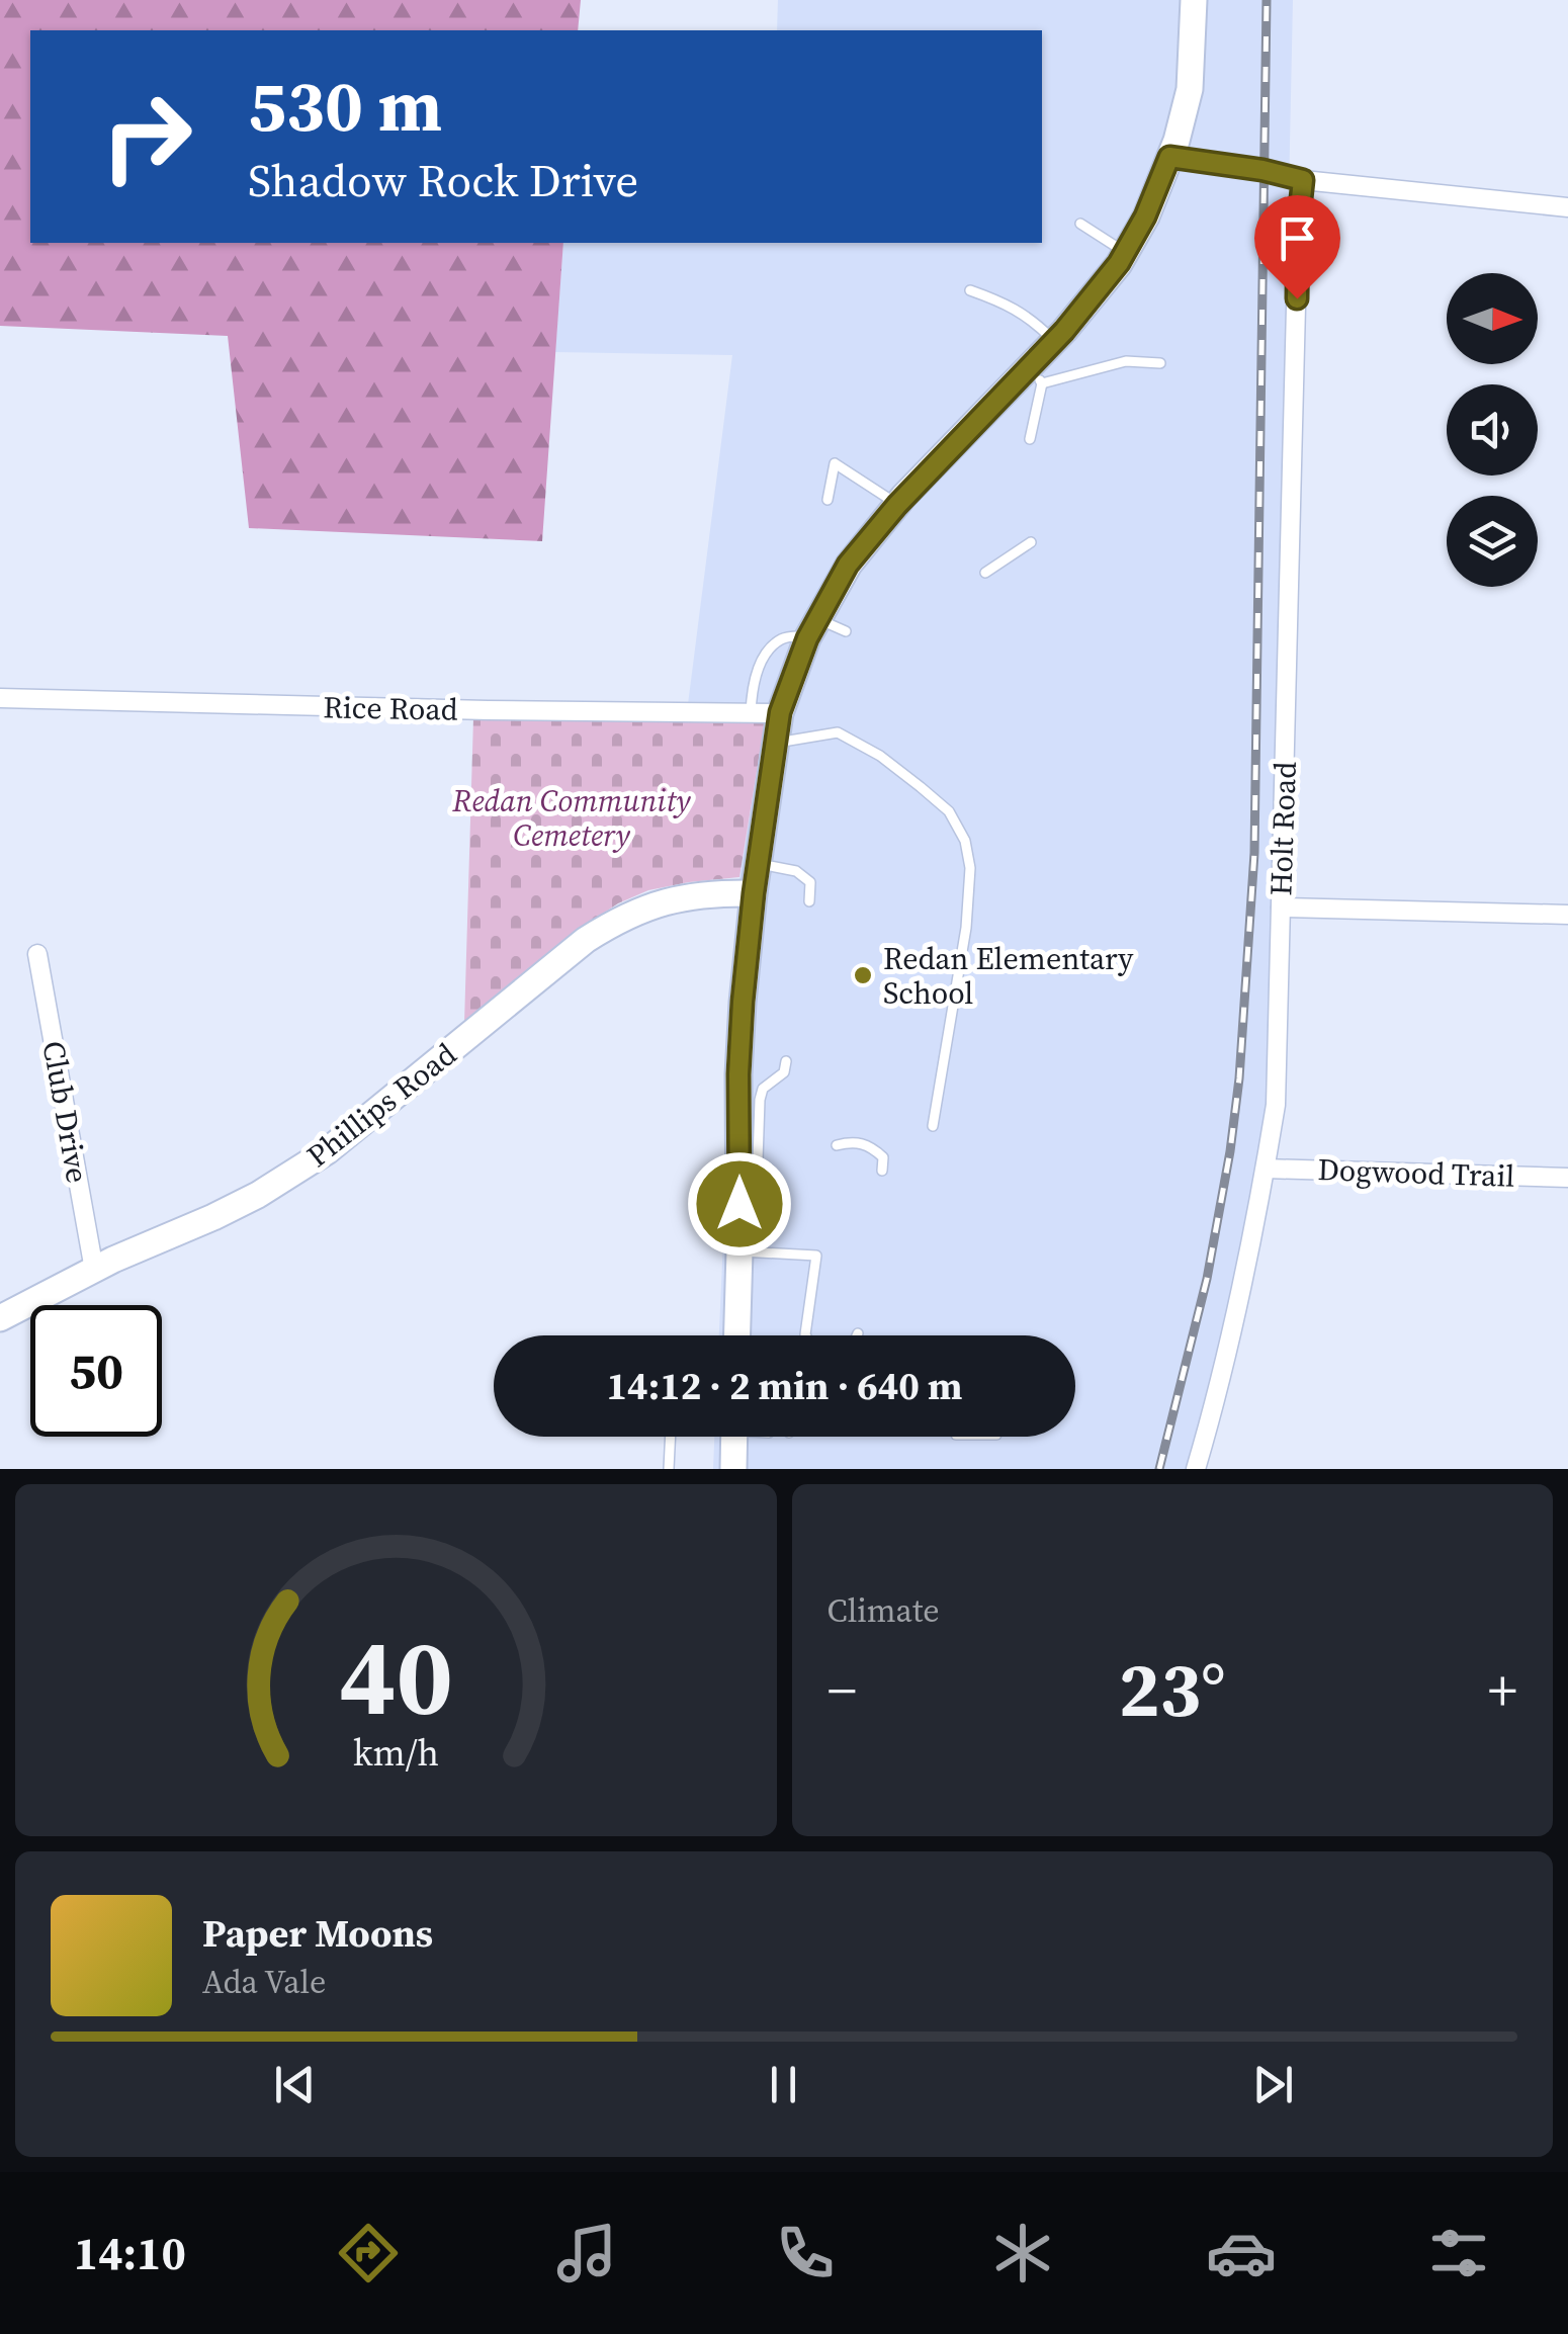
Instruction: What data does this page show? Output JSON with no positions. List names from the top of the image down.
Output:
{
  "streets": {
    "main road": ["Phillips Road"],
    "street": [
      "Rice Road",
      "Holt Road",
      "Club Drive",
      "Dogwood Trail"
    ]
  },
  "crossings": [
    ["Holt Road", "Dogwood Trail"],
    ["Phillips Road", "Club Drive"]
  ],
  "parks": ["Redan Community Cemetery"],
  "places": ["Redan Elementary School"],
  "north": "right",
  "page": {
    "turn": ["530 m", "Shadow Rock Drive"],
    "limit": "50",
    "trip": "14:12 · 2 min · 640 m",
    "tile": "Climate",
    "heat": ["−", "23°", "+"],
    "song": ["Paper Moons", "Ada Vale"],
    "tabs": "14:10",
    "gauge": ["40", "km/h"]
  }
}
